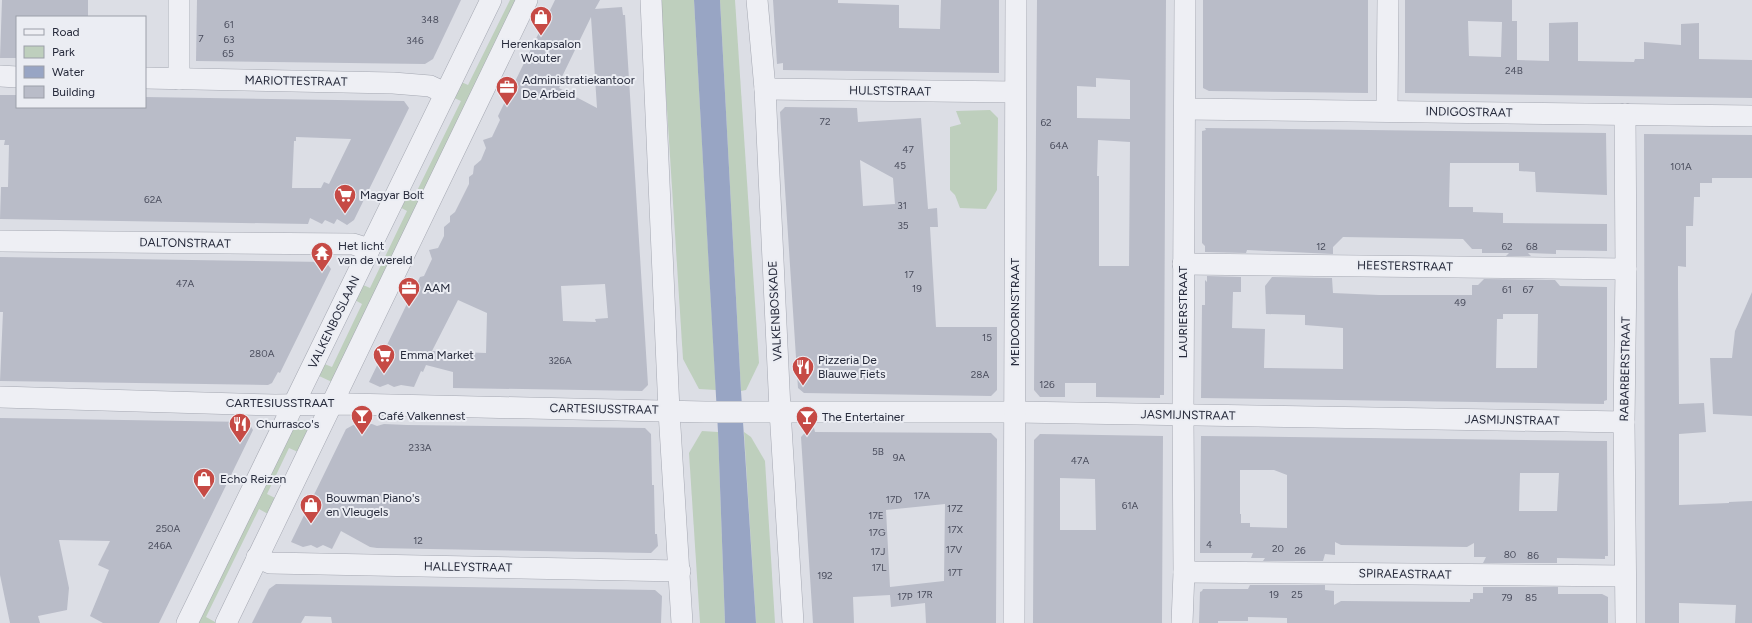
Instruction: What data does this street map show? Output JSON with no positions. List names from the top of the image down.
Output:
{
  "streets": {
    "street": [
      "MARIOTTESTRAAT",
      "HULSTSTRAAT",
      "INDIGOSTRAAT",
      "DALTONSTRAAT",
      "HEESTERSTRAAT",
      "VALKENBOSKADE",
      "MEIDOORNSTRAAT",
      "LAURIERSTRAAT",
      "VALKENBOSLAAN",
      "RABARBERSTRAAT",
      "CARTESIUSSTRAAT",
      "JASMIJNSTRAAT",
      "HALLEYSTRAAT",
      "SPIRAEASTRAAT"
    ]
  },
  "crossings": [
    ["MARIOTTESTRAAT", "VALKENBOSLAAN"],
    ["HULSTSTRAAT", "VALKENBOSKADE"],
    ["HULSTSTRAAT", "MEIDOORNSTRAAT"],
    ["INDIGOSTRAAT", "LAURIERSTRAAT"],
    ["INDIGOSTRAAT", "RABARBERSTRAAT"],
    ["DALTONSTRAAT", "VALKENBOSLAAN"],
    ["HEESTERSTRAAT", "LAURIERSTRAAT"],
    ["HEESTERSTRAAT", "RABARBERSTRAAT"],
    ["VALKENBOSKADE", "JASMIJNSTRAAT"],
    ["MEIDOORNSTRAAT", "JASMIJNSTRAAT"],
    ["LAURIERSTRAAT", "JASMIJNSTRAAT"],
    ["LAURIERSTRAAT", "SPIRAEASTRAAT"],
    ["VALKENBOSLAAN", "CARTESIUSSTRAAT"],
    ["RABARBERSTRAAT", "JASMIJNSTRAAT"],
    ["RABARBERSTRAAT", "SPIRAEASTRAAT"],
    ["CARTESIUSSTRAAT", "JASMIJNSTRAAT"]
  ],
  "places": {
    "shop": ["Herenkapsalon Wouter", "Echo Reizen", "Bouwman Piano's en Vleugels"],
    "office": ["Administratiekantoor De Arbeid", "AAM"],
    "supermarket": ["Magyar Bolt", "Emma Market"],
    "temple": ["Het licht van de wereld"],
    "restaurant": ["Pizzeria De Blauwe Fiets", "Churrasco's"],
    "bar": ["Café Valkennest", "The Entertainer"]
  },
  "house_numbers": [
    "348",
    "61",
    "7",
    "63",
    "346",
    "65",
    "24B",
    "72",
    "62",
    "64A",
    "47",
    "45",
    "101A",
    "62A",
    "31",
    "35",
    "12",
    "62",
    "68",
    "17",
    "47A",
    "19",
    "61",
    "67",
    "49",
    "15",
    "280A",
    "326A",
    "28A",
    "126",
    "233A",
    "5B",
    "9A",
    "47A",
    "17A",
    "17D",
    "61A",
    "17Z",
    "17E",
    "250A",
    "17X",
    "17G",
    "12",
    "4",
    "246A",
    "20",
    "17V",
    "26",
    "17J",
    "80",
    "86",
    "17L",
    "17T",
    "192",
    "17R",
    "19",
    "25",
    "17P",
    "79",
    "85"
  ],
  "legend": [
    "Road",
    "Park",
    "Water",
    "Building"
  ]
}
